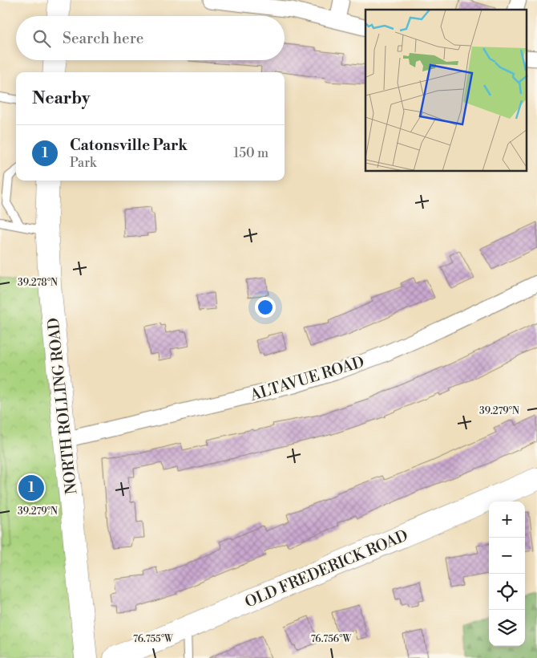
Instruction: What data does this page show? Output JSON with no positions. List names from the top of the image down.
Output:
{
  "streets": {
    "main road": ["NORTH ROLLING ROAD", "OLD FREDERICK ROAD"],
    "street": ["ALTAVUE ROAD"]
  },
  "crossings": [
    ["ALTAVUE ROAD", "NORTH ROLLING ROAD"]
  ],
  "page": {
    "search": "Search here",
    "heading": "Nearby",
    "list": [
      {
        "mark": "1",
        "name": "Catonsville Park",
        "note": "Park",
        "value": "150 m"
      }
    ],
    "pins": "1",
    "map_buttons": ["+", "−"]
  },
  "coordinates": [
    "39.278°N",
    "39.279°N",
    "76.755°W",
    "76.756°W"
  ]
}
